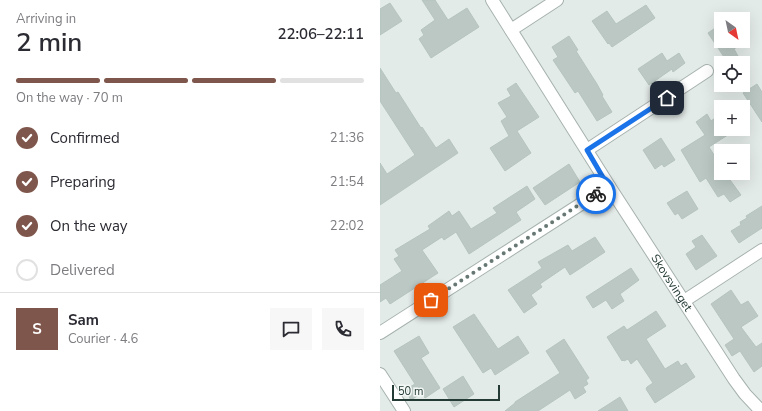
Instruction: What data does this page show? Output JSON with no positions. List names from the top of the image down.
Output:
{
  "streets": {
    "street": ["Skovsvinget"]
  },
  "scale_bar": "50 m",
  "north": "bottom right",
  "page": {
    "heading": ["2 min", "Arriving in", "22:06–22:11"],
    "panel": ["Sam", "Courier · 4.6"],
    "map_buttons": ["+", "−"],
    "bar": "On the way · 70 m",
    "list": [
      ["Confirmed", "21:36"],
      ["Preparing", "21:54"],
      ["On the way", "22:02"],
      "Delivered"
    ],
    "round": "S",
    "scale": "50 m"
  }
}
